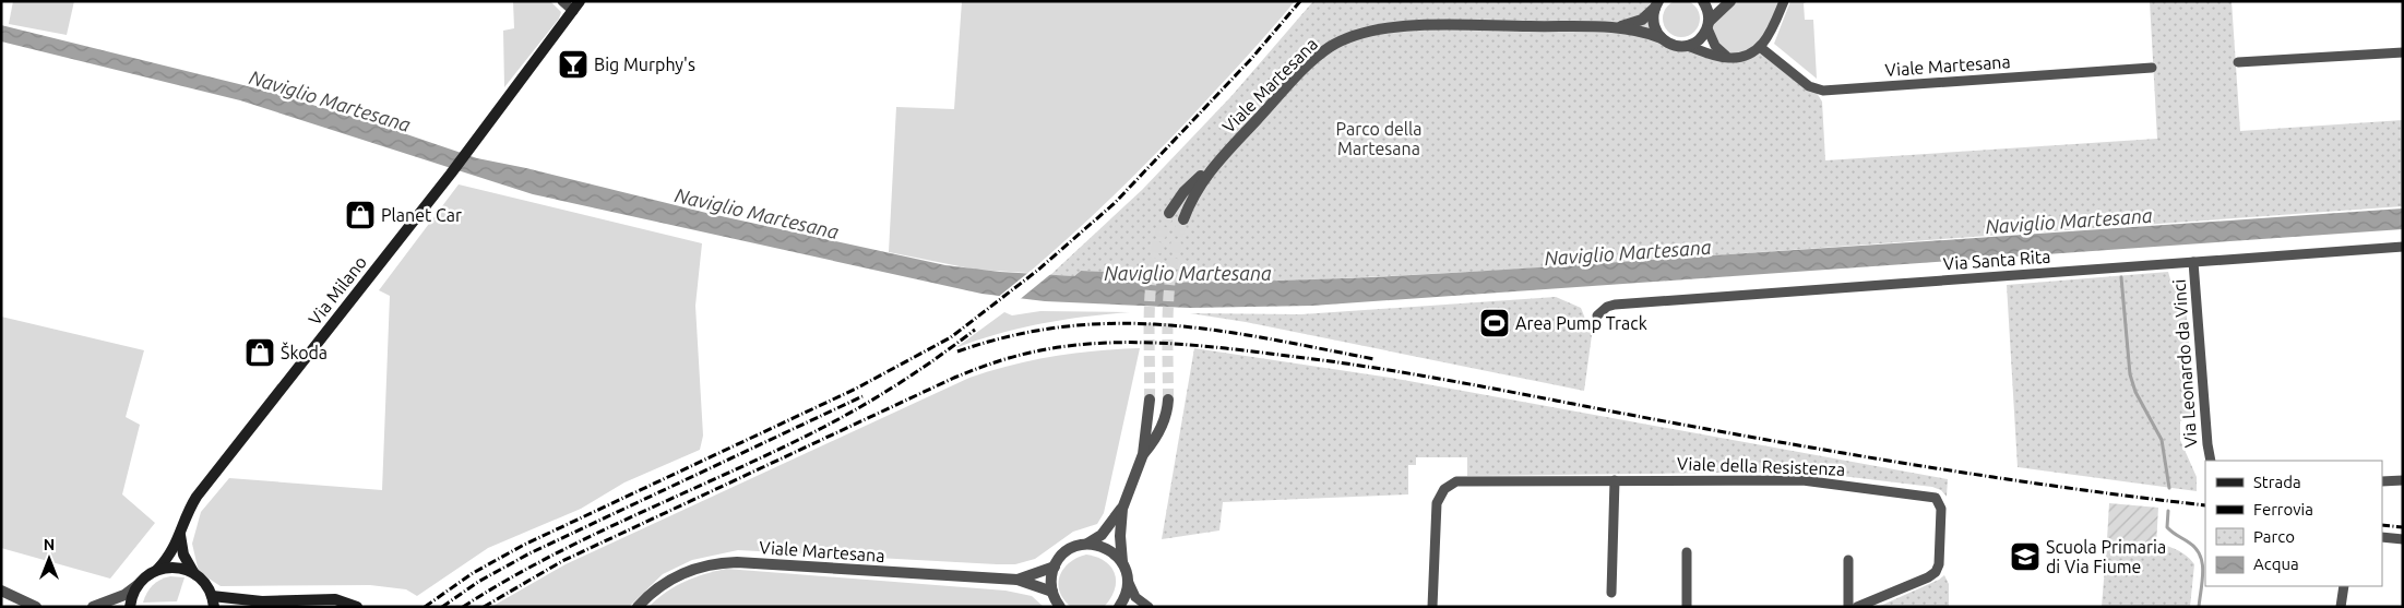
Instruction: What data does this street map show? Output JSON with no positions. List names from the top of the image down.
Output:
{
  "streets": {
    "main road": ["Via Milano"],
    "street": [
      "Viale Martesana",
      "Via Santa Rita",
      "Via Leonardo da Vinci",
      "Viale della Resistenza"
    ]
  },
  "crossings": [
    ["Via Santa Rita", "Via Leonardo da Vinci"]
  ],
  "water": ["Naviglio Martesana"],
  "parks": ["Parco della Martesana"],
  "places": {
    "bar": ["Big Murphy's"],
    "shop": ["Planet Car", "Škoda"],
    "sports": ["Area Pump Track"],
    "school or university": ["Scuola Primaria di Via Fiume"]
  },
  "legend": [
    "Strada",
    "Ferrovia",
    "Parco",
    "Acqua"
  ],
  "north": "top"
}
